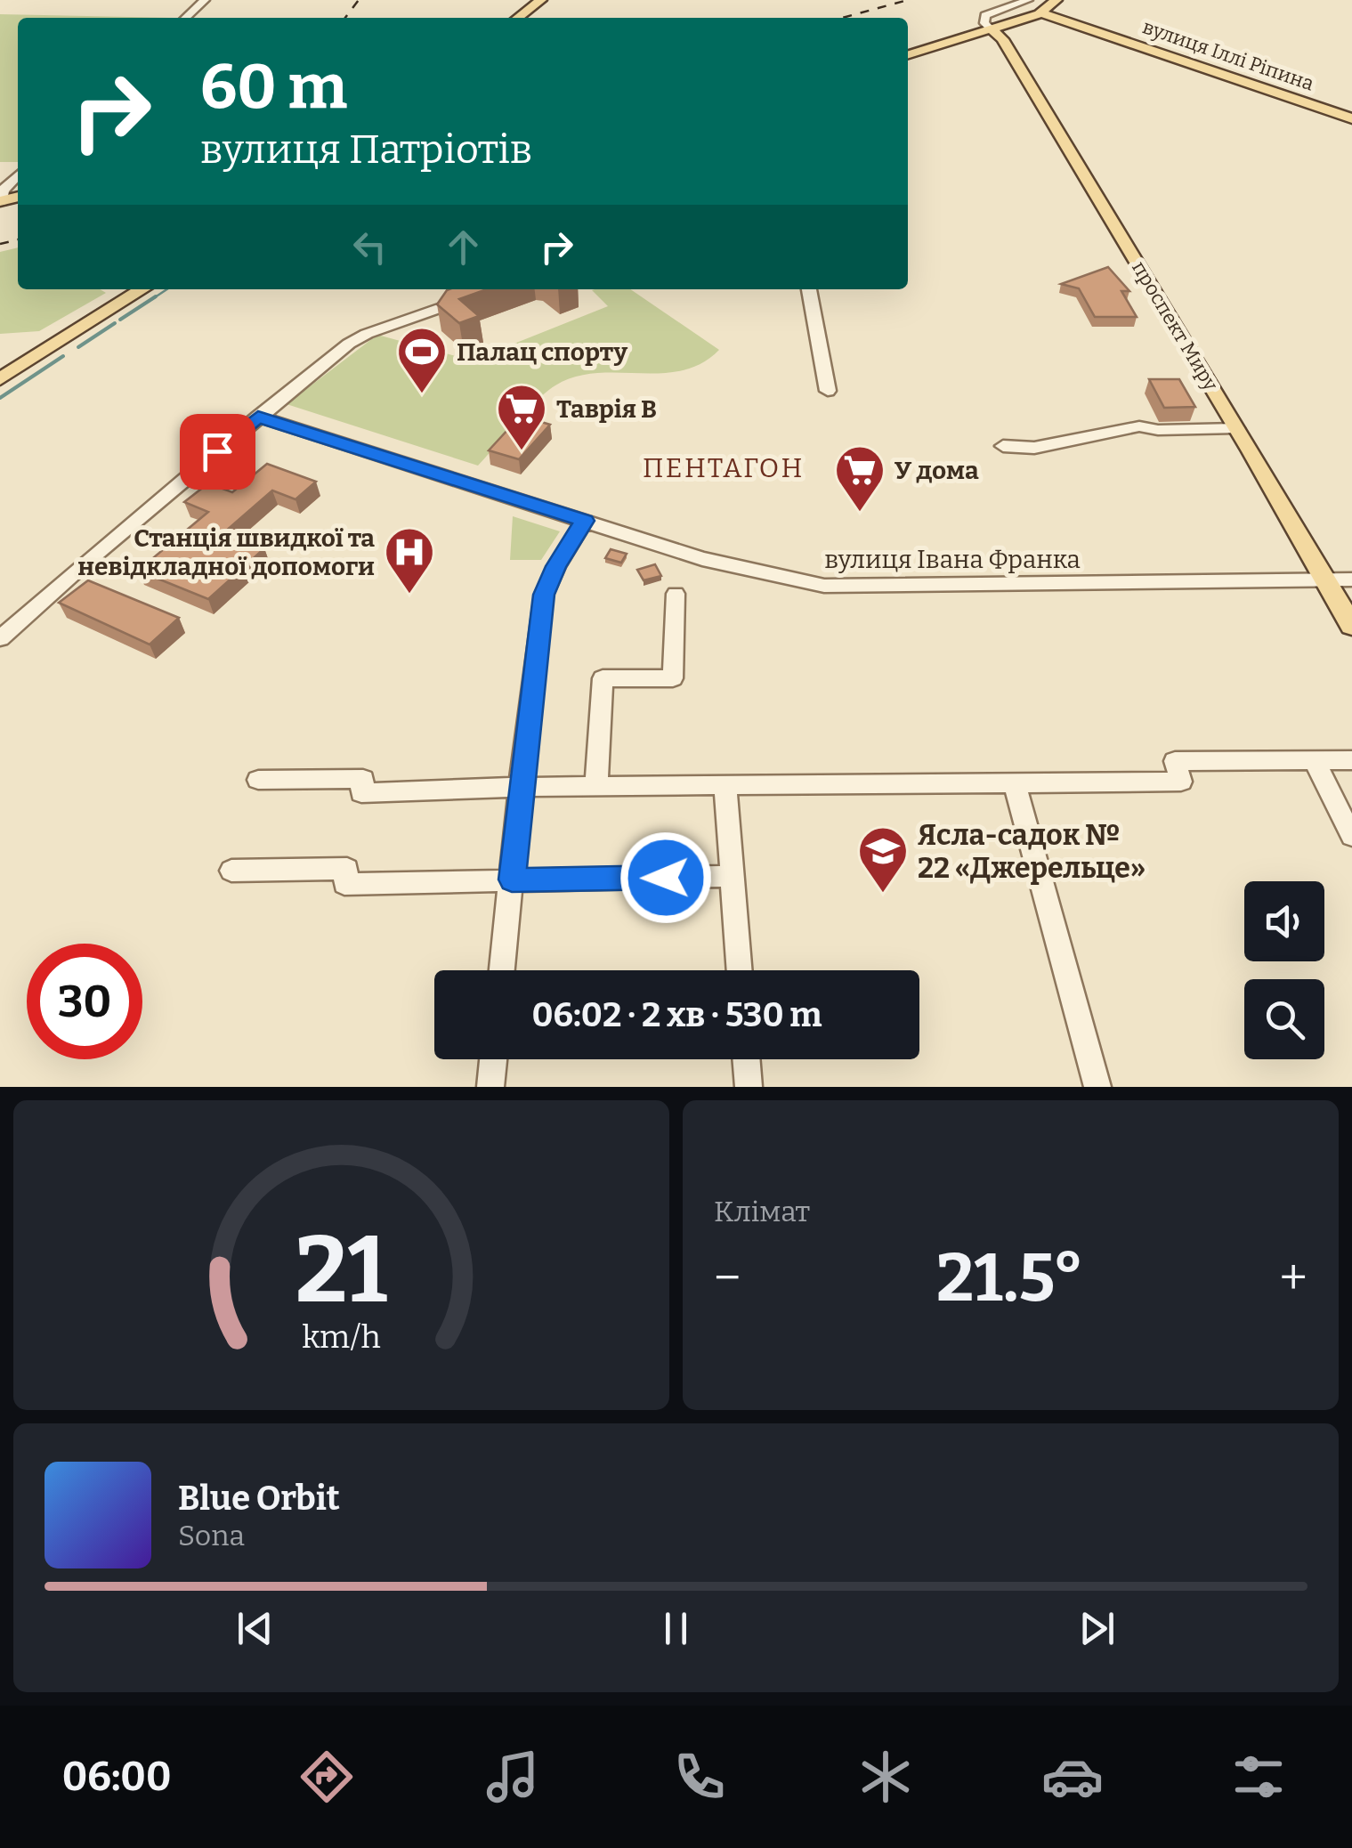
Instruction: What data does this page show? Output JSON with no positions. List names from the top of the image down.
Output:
{
  "streets": {
    "main road": ["вулиця Іллі Ріпина", "проспект Миру"],
    "street": ["вулиця Івана Франка"]
  },
  "crossings": [
    ["проспект Миру", "вулиця Івана Франка"]
  ],
  "districts": ["ПЕНТАГОН"],
  "places": {
    "sports": ["Палац спорту"],
    "supermarket": ["Таврія В", "У дома"],
    "hospital": ["Станція швидкої та невідкладної допомоги"],
    "school or university": ["Ясла-садок № 22 «Джерельце»"]
  },
  "page": {
    "turn": ["60 m", "вулиця Патріотів"],
    "limit": "30",
    "trip": "06:02 · 2 хв · 530 m",
    "tile": "Клімат",
    "heat": ["−", "21.5°", "+"],
    "song": ["Blue Orbit", "Sona"],
    "tabs": "06:00",
    "gauge": ["21", "km/h"]
  }
}
